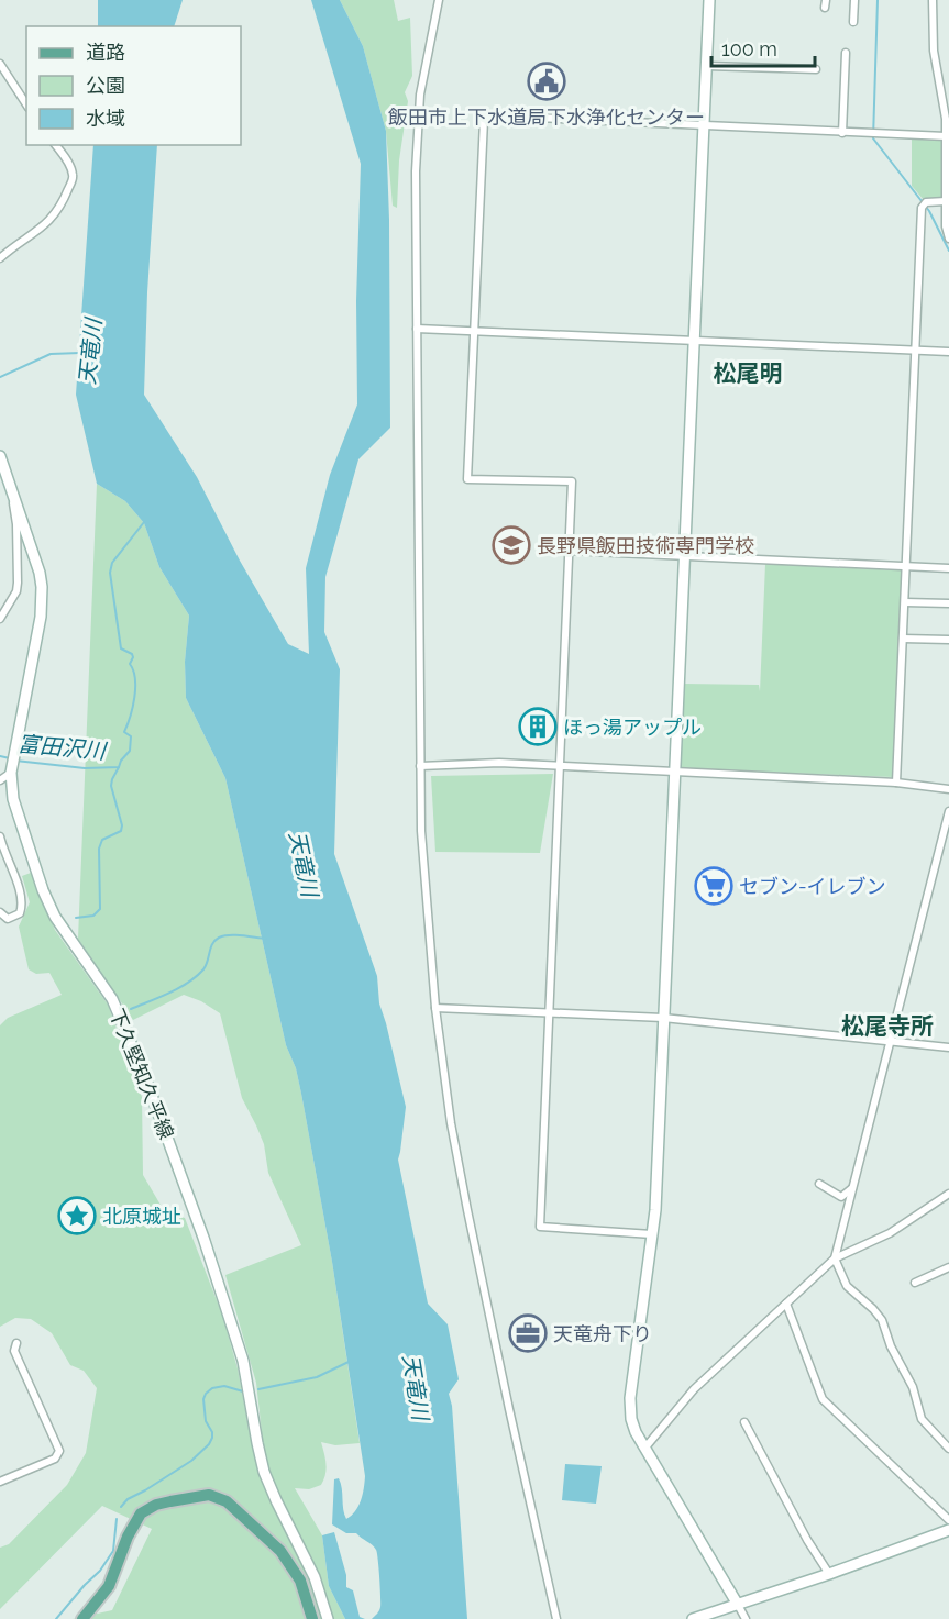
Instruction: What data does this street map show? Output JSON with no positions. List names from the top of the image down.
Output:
{
  "streets": {
    "street": ["下久堅知久平線"]
  },
  "districts": ["松尾明", "松尾寺所"],
  "water": ["天竜川", "富田沢川"],
  "places": {
    "public building": ["飯田市上下水道局下水浄化センター"],
    "school or university": ["長野県飯田技術専門学校"],
    "building": ["ほっ湯アップル"],
    "supermarket": ["セブン-イレブン"],
    "place": ["北原城址"],
    "office": ["天竜舟下り"]
  },
  "legend": ["道路", "公園", "水域"],
  "scale_bar": "100 m"
}
